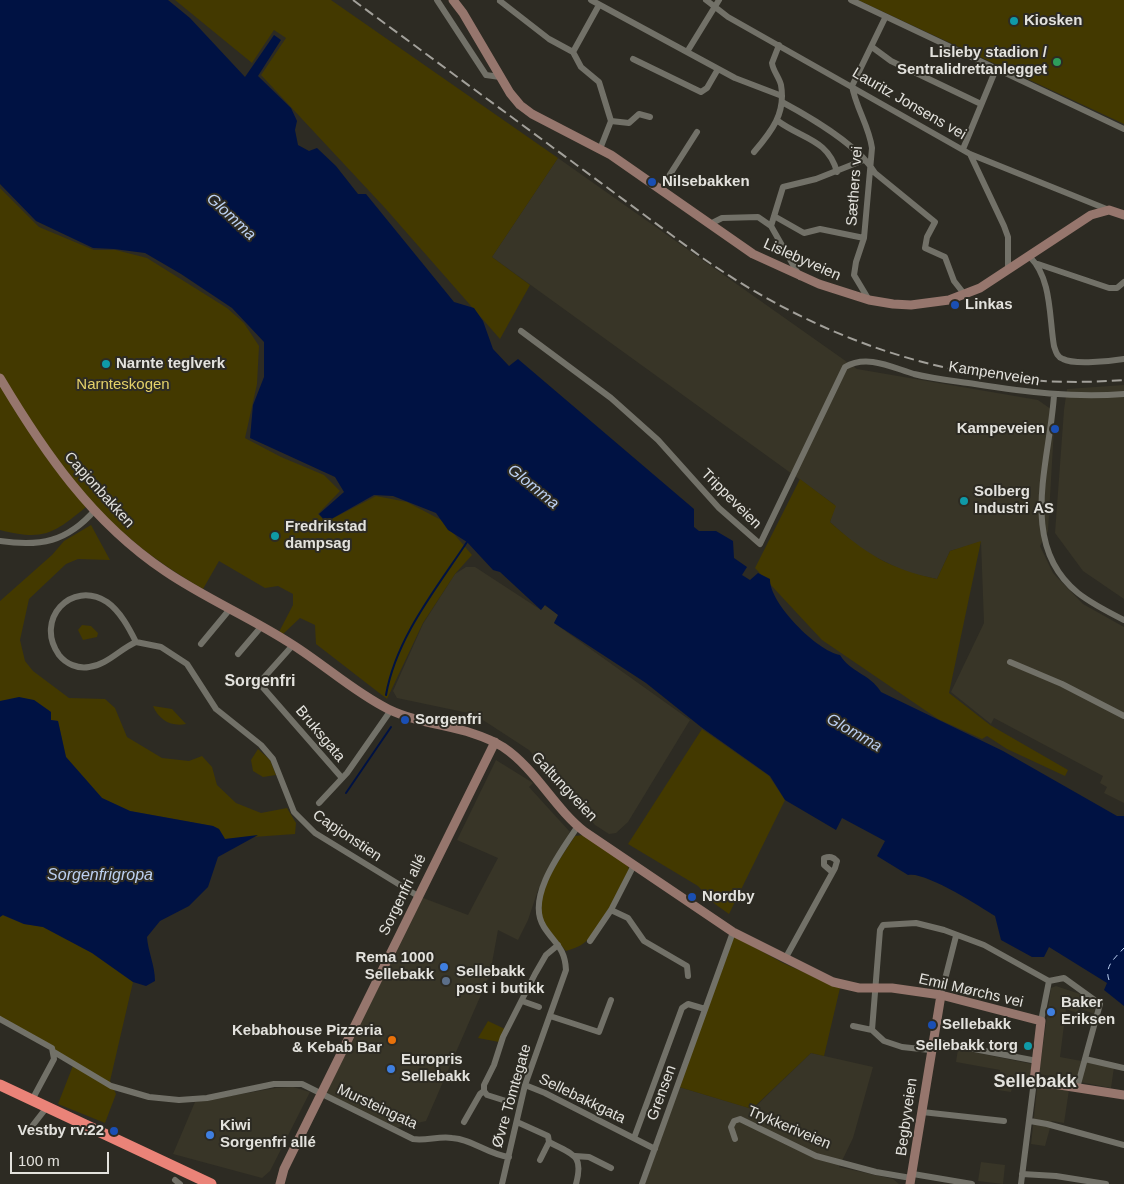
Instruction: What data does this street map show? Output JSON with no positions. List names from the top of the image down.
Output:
{
  "streets": {
    "street": [
      "Lauritz Jonsens vei",
      "Sæthers vei",
      "Lislebyveien",
      "Kampenveien",
      "Capjonbakken",
      "Trippeveien",
      "Bruksgata",
      "Galtungveien",
      "Capjonstien",
      "Sorgenfri allé",
      "Emil Mørchs vei",
      "Grensen",
      "Øvre Tomtegate",
      "Sellebakkgata",
      "Mursteingata",
      "Begbyveien",
      "Trykkeriveien"
    ]
  },
  "crossings": [
    ["Lauritz Jonsens vei", "Sæthers vei"],
    ["Lauritz Jonsens vei", "Lislebyveien"],
    ["Sæthers vei", "Lislebyveien"],
    ["Kampenveien", "Trippeveien"],
    ["Capjonbakken", "Galtungveien"],
    ["Bruksgata", "Galtungveien"],
    ["Galtungveien", "Sorgenfri allé"],
    ["Galtungveien", "Emil Mørchs vei"],
    ["Galtungveien", "Grensen"],
    ["Galtungveien", "Øvre Tomtegate"],
    ["Capjonstien", "Sorgenfri allé"],
    ["Sorgenfri allé", "Mursteingata"],
    ["Emil Mørchs vei", "Begbyveien"],
    ["Grensen", "Sellebakkgata"],
    ["Øvre Tomtegate", "Sellebakkgata"],
    ["Øvre Tomtegate", "Mursteingata"],
    ["Begbyveien", "Trykkeriveien"]
  ],
  "districts": ["Sorgenfri", "Sellebakk"],
  "water": ["Glomma", "Sorgenfrigropa"],
  "parks": ["Narnteskogen"],
  "places": [
    "Kiosken",
    "Lisleby stadion / Sentralidrettanlegget",
    "Nilsebakken",
    "Linkas",
    "Narnte teglverk",
    "Kampeveien",
    "Solberg Industri AS",
    "Fredrikstad dampsag",
    "Sorgenfri",
    "Nordby",
    "Rema 1000 Sellebakk",
    "Sellebakk post i butikk",
    "Baker Eriksen",
    "Sellebakk",
    "Kebabhouse Pizzeria & Kebab Bar",
    "Sellebakk torg",
    "Europris Sellebakk",
    "Vestby rv.22",
    "Kiwi Sorgenfri allé"
  ],
  "scale_bar": "100 m"
}
